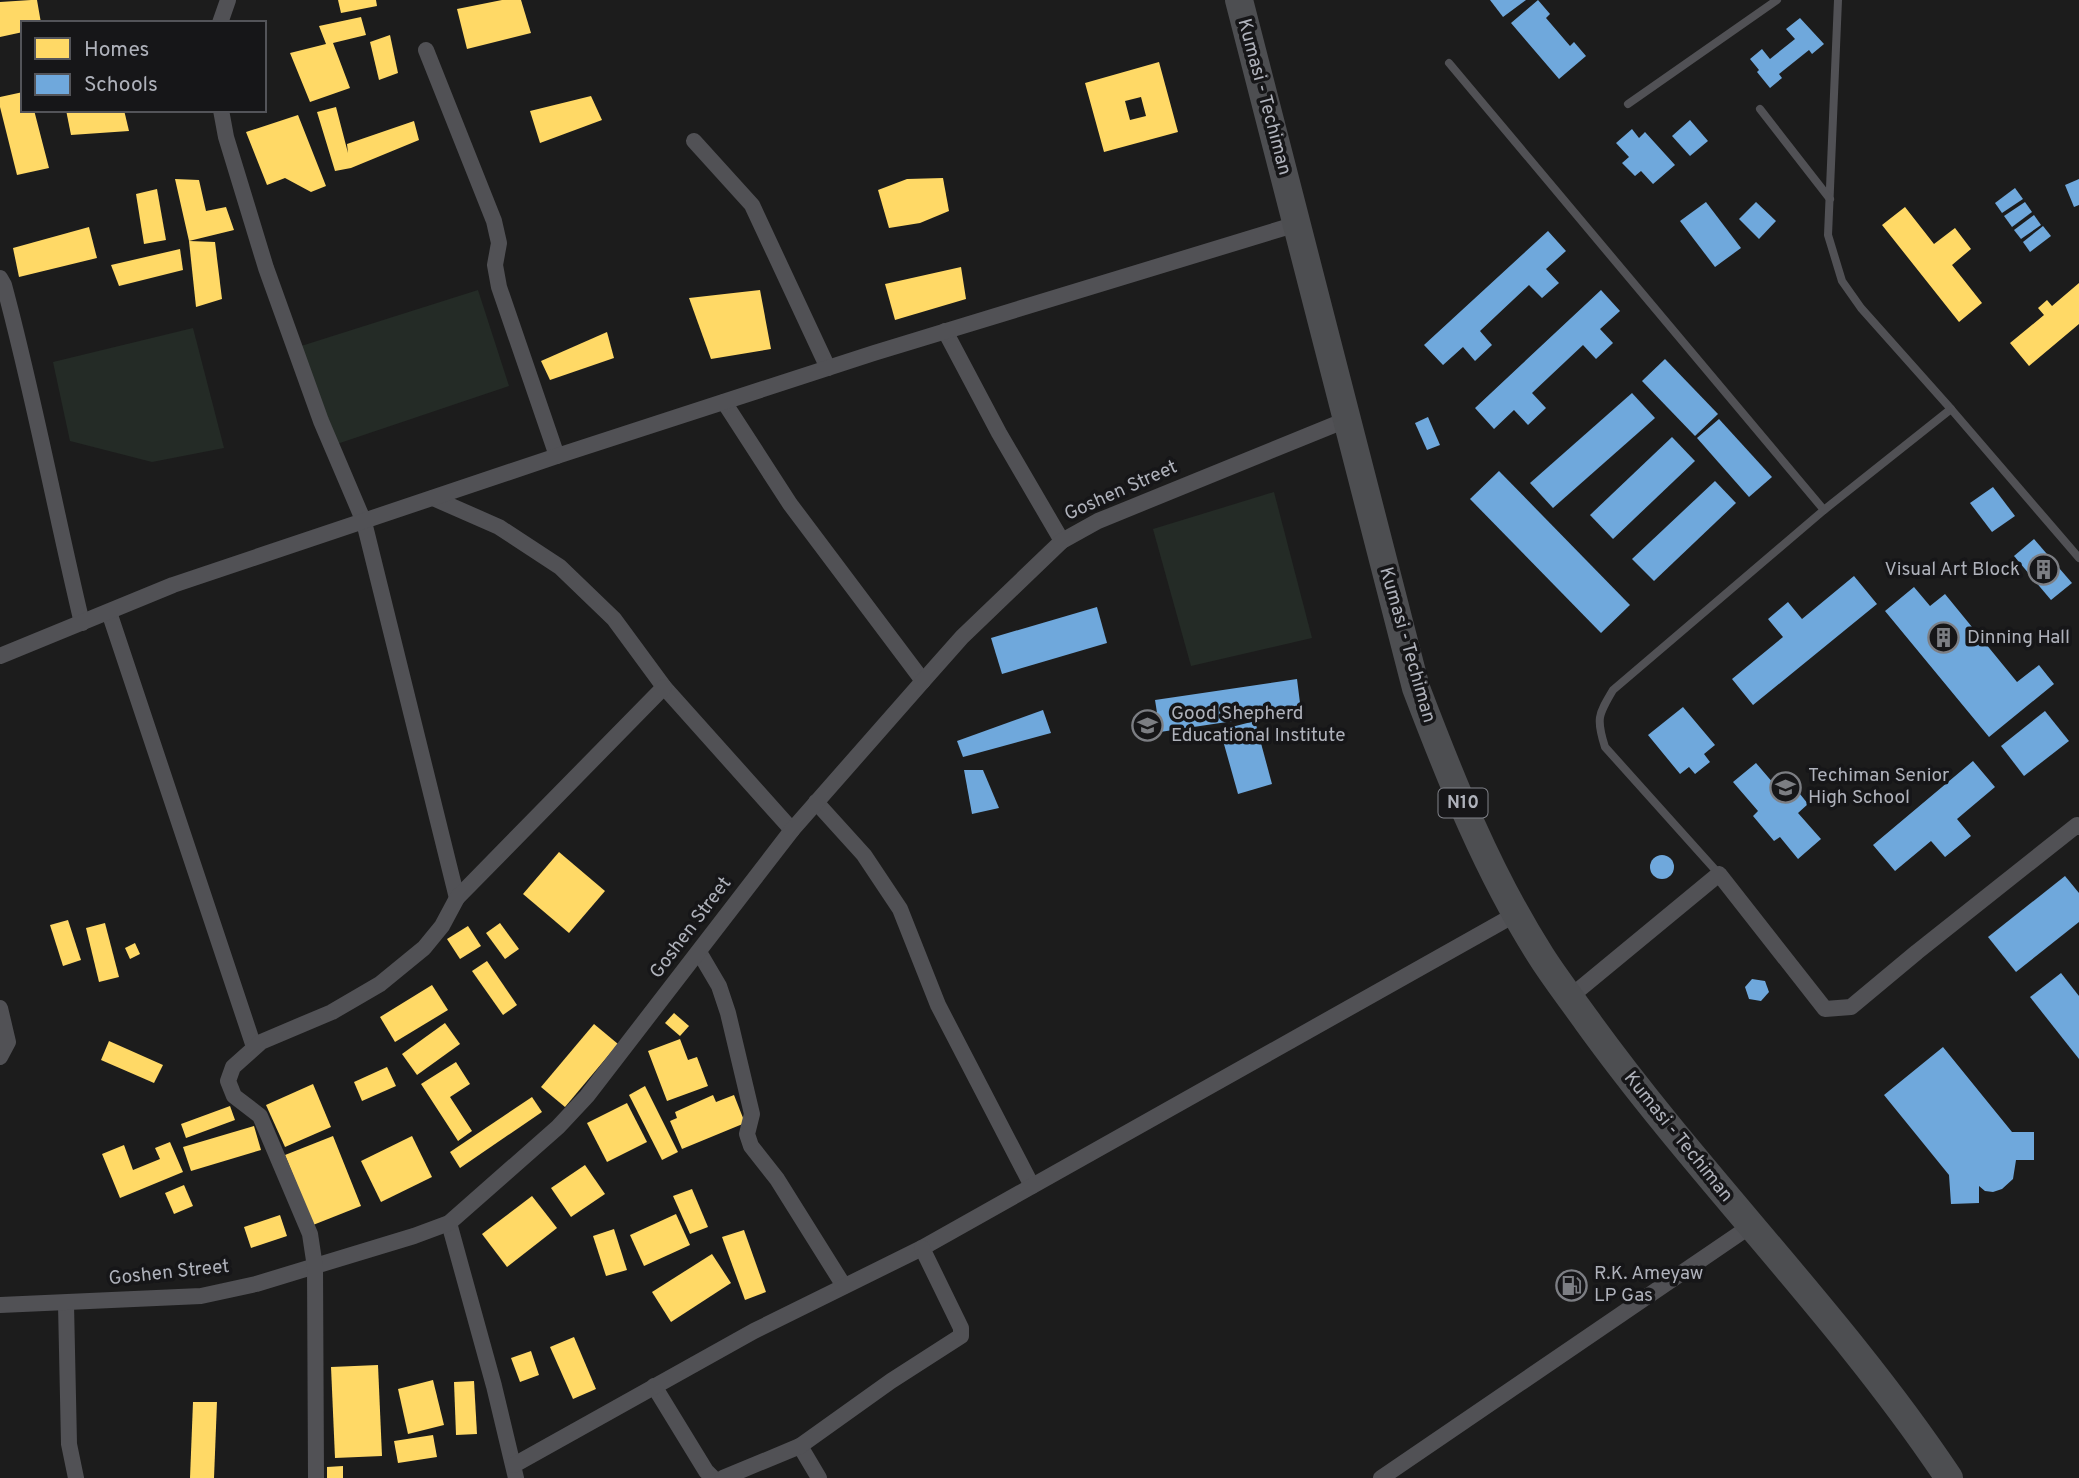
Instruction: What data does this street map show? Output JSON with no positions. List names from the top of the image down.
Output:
{
  "streets": {
    "highway": ["Kumasi - Techiman", "N10"],
    "street": ["Goshen Street"]
  },
  "crossings": [
    ["Kumasi - Techiman", "Goshen Street"]
  ],
  "places": {
    "building": ["Visual Art Block", "Dinning Hall"],
    "school or university": ["Good Shepherd Educational Institute", "Techiman Senior High School"],
    "fuel station": ["R.K. Ameyaw LP Gas"]
  },
  "legend": ["Homes", "Schools"]
}
